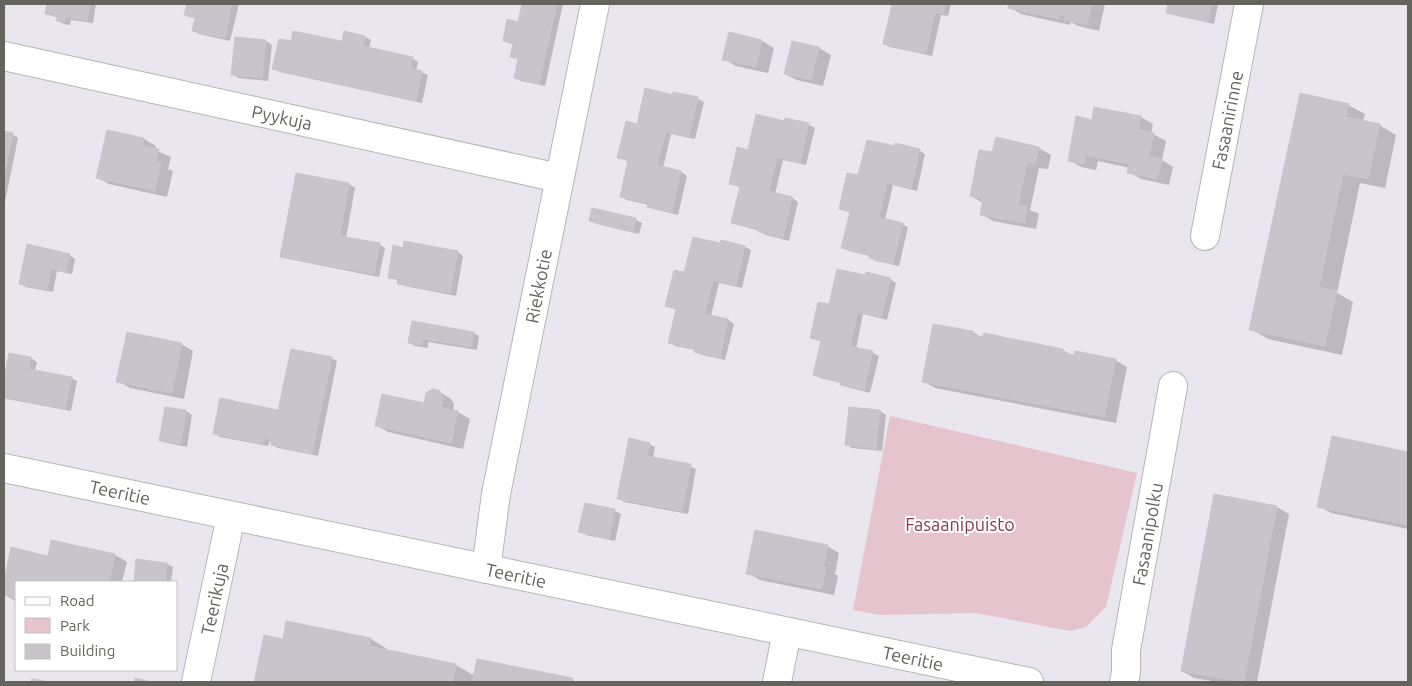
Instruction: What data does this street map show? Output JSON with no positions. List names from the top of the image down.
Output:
{
  "streets": {
    "street": [
      "Pyykuja",
      "Fasaanirinne",
      "Riekkotie",
      "Teeritie",
      "Fasaanipolku",
      "Teerikuja"
    ]
  },
  "crossings": [
    ["Pyykuja", "Riekkotie"],
    ["Riekkotie", "Teeritie"],
    ["Teeritie", "Teerikuja"]
  ],
  "parks": ["Fasaanipuisto"],
  "legend": ["Road", "Park", "Building"]
}
